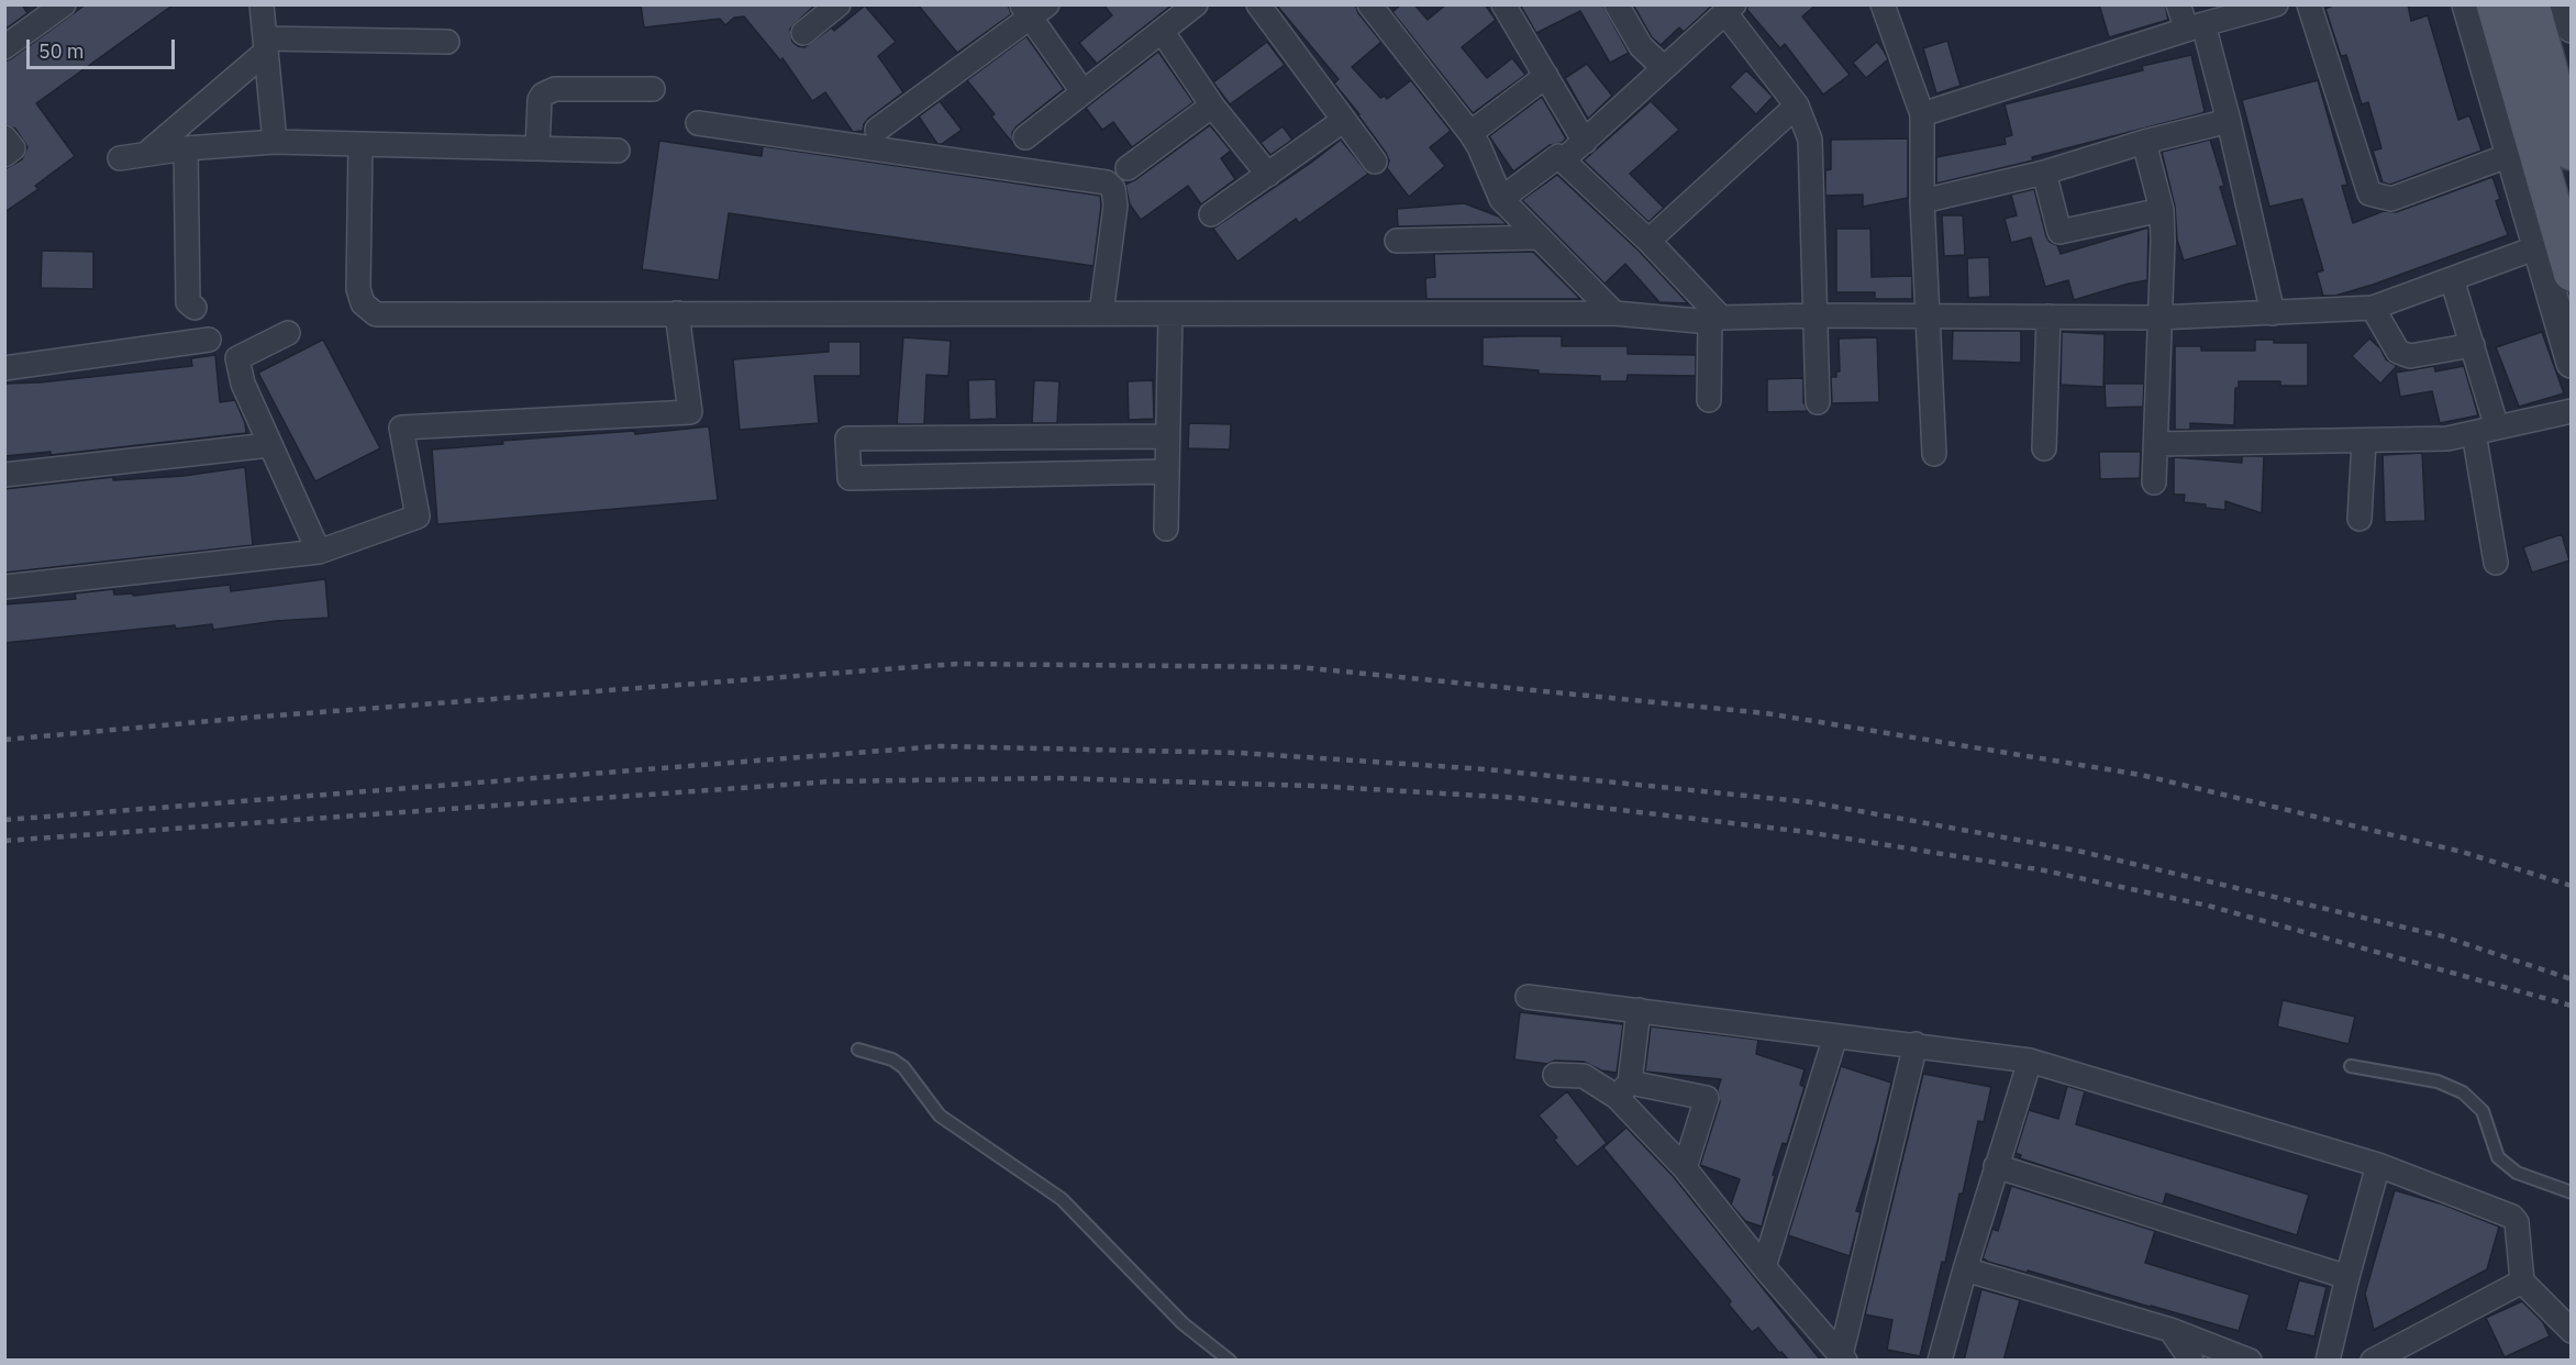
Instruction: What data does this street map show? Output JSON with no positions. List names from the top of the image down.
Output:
{
  "scale_bar": "50 m"
}
